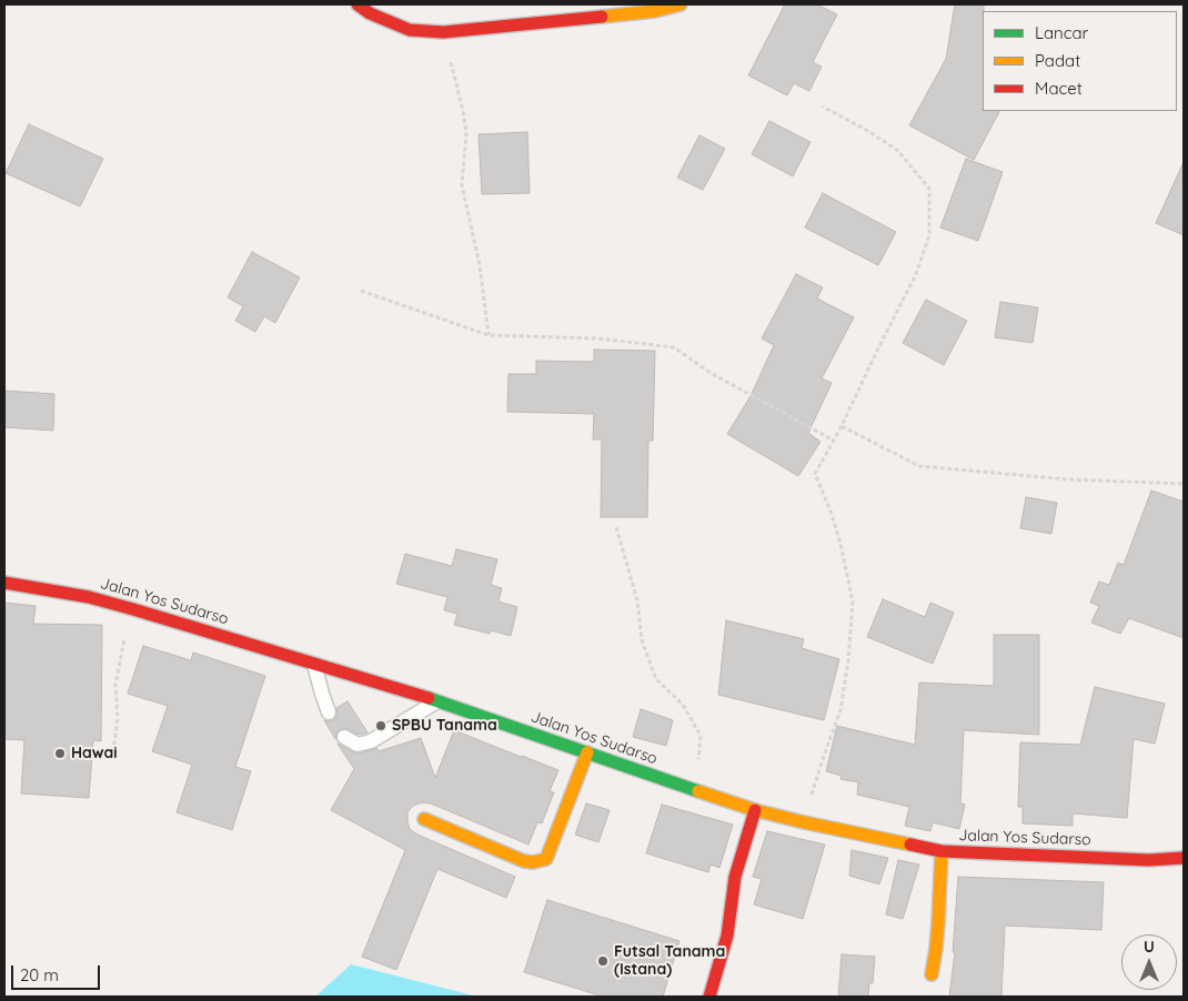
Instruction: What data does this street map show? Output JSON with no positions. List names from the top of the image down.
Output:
{
  "streets": {
    "main road": ["Jalan Yos Sudarso"]
  },
  "places": ["SPBU Tanama", "Hawai", "Futsal Tanama (Istana)"],
  "legend": ["Lancar", "Padat", "Macet"],
  "scale_bar": "20 m",
  "north": "top"
}
